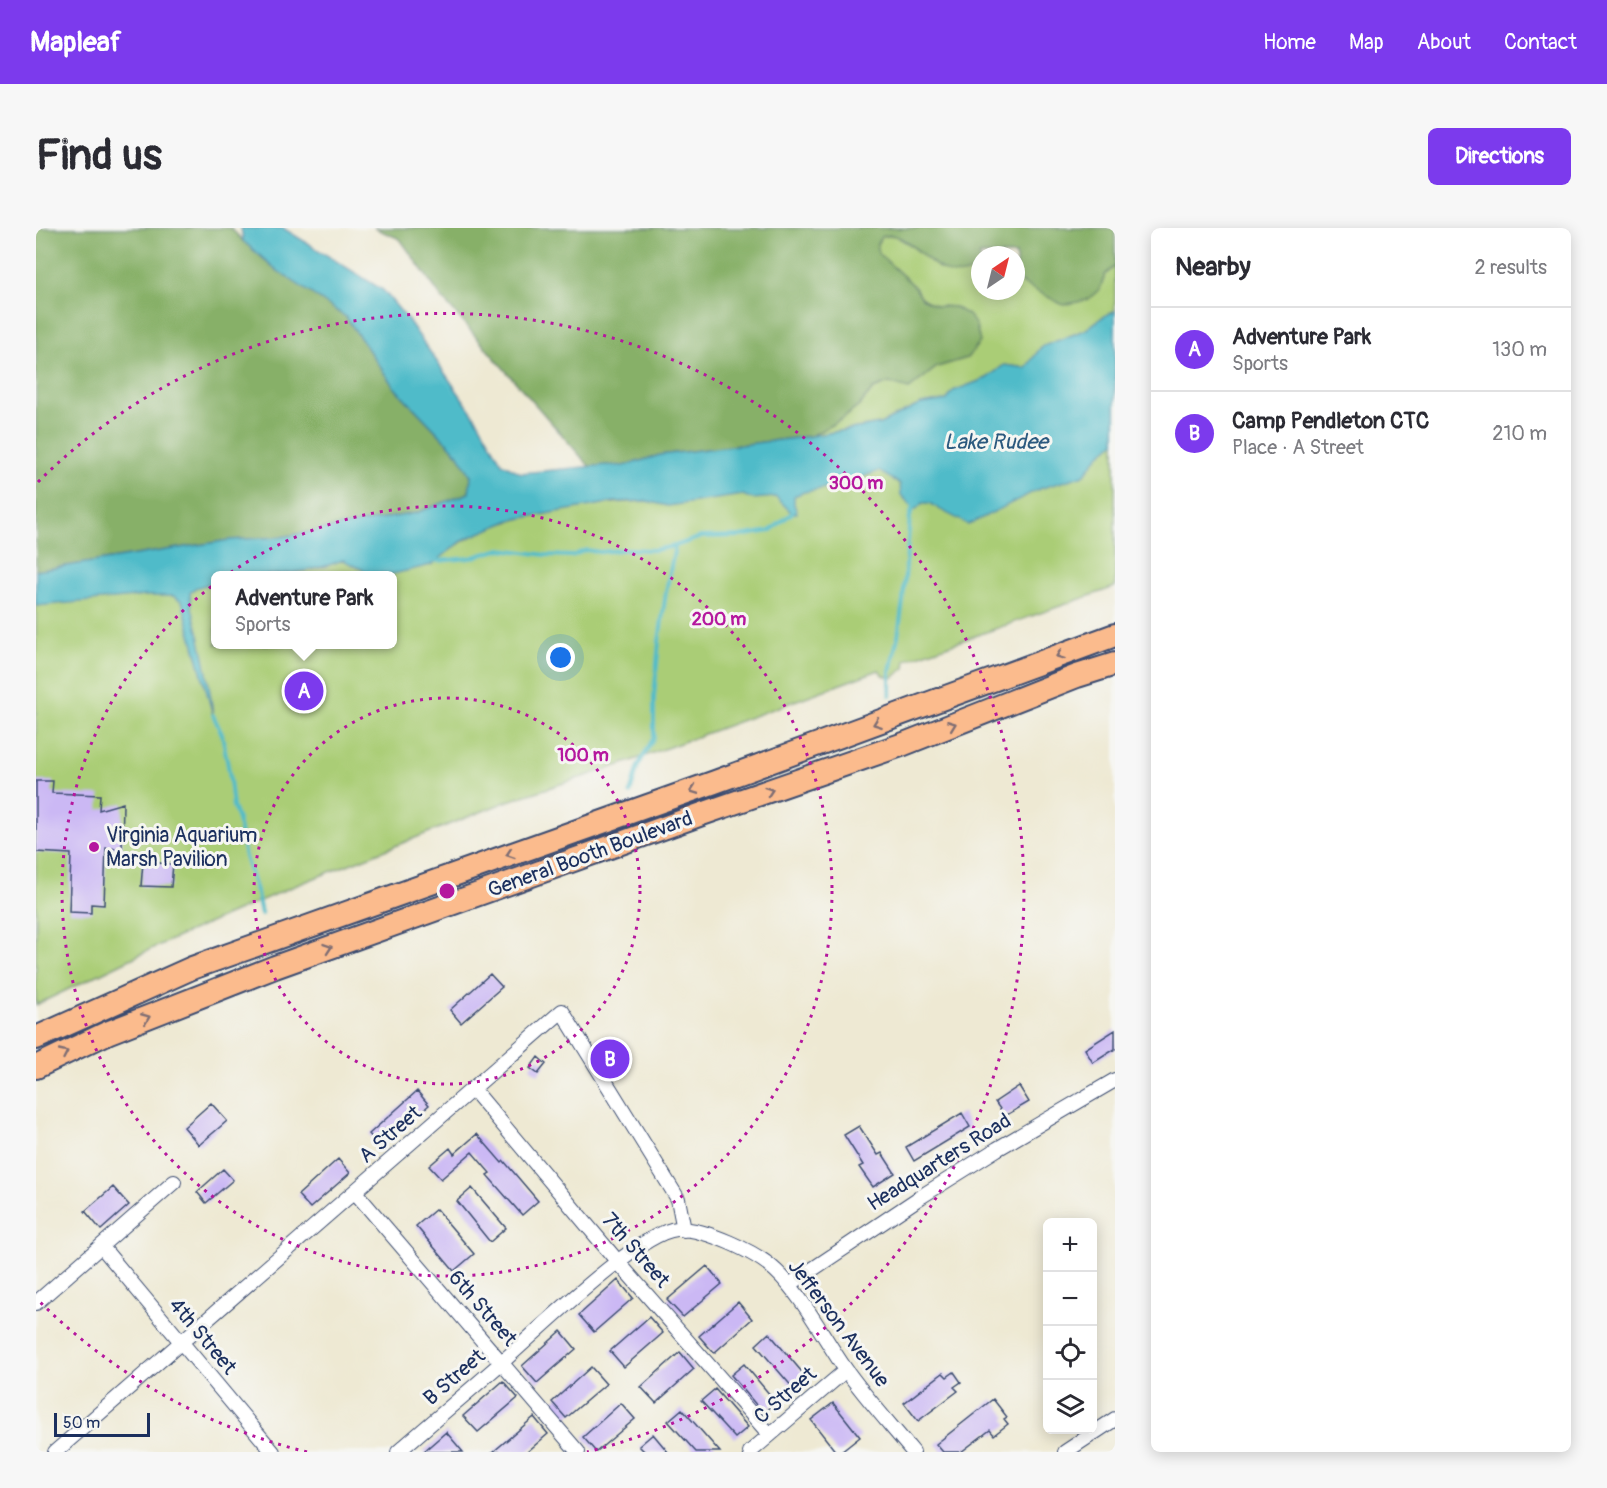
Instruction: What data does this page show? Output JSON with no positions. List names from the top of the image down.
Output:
{
  "streets": {
    "highway": ["General Booth Boulevard"],
    "street": [
      "A Street",
      "Headquarters Road",
      "7th Street",
      "6th Street",
      "Jefferson Avenue",
      "4th Street",
      "B Street",
      "C Street"
    ]
  },
  "crossings": [
    ["A Street", "7th Street"],
    ["A Street", "6th Street"],
    ["A Street", "Jefferson Avenue"],
    ["A Street", "4th Street"],
    ["Headquarters Road", "Jefferson Avenue"],
    ["7th Street", "Jefferson Avenue"],
    ["7th Street", "B Street"],
    ["7th Street", "C Street"],
    ["6th Street", "B Street"],
    ["Jefferson Avenue", "B Street"],
    ["Jefferson Avenue", "C Street"]
  ],
  "water": ["Lake Rudee"],
  "places": ["Virginia Aquarium Marsh Pavilion"],
  "scale_bar": "50 m",
  "north": "top right",
  "page": {
    "header": "Mapleaf",
    "nav": [
      "Home",
      "Map",
      "About",
      "Contact"
    ],
    "buttons": "Directions",
    "title": "Find us",
    "heading": ["Nearby", "2 results"],
    "list": [
      {
        "mark": "A",
        "name": "Adventure Park",
        "note": "Sports",
        "value": "130 m"
      },
      {
        "mark": "B",
        "name": "Camp Pendleton CTC",
        "note": "Place · A Street",
        "value": "210 m"
      }
    ],
    "popup": ["Adventure Park", "Sports"],
    "pins": ["A", "B"],
    "map_buttons": ["+", "−"],
    "scale": "50 m"
  },
  "rings": ["300 m", "200 m", "100 m"]
}
